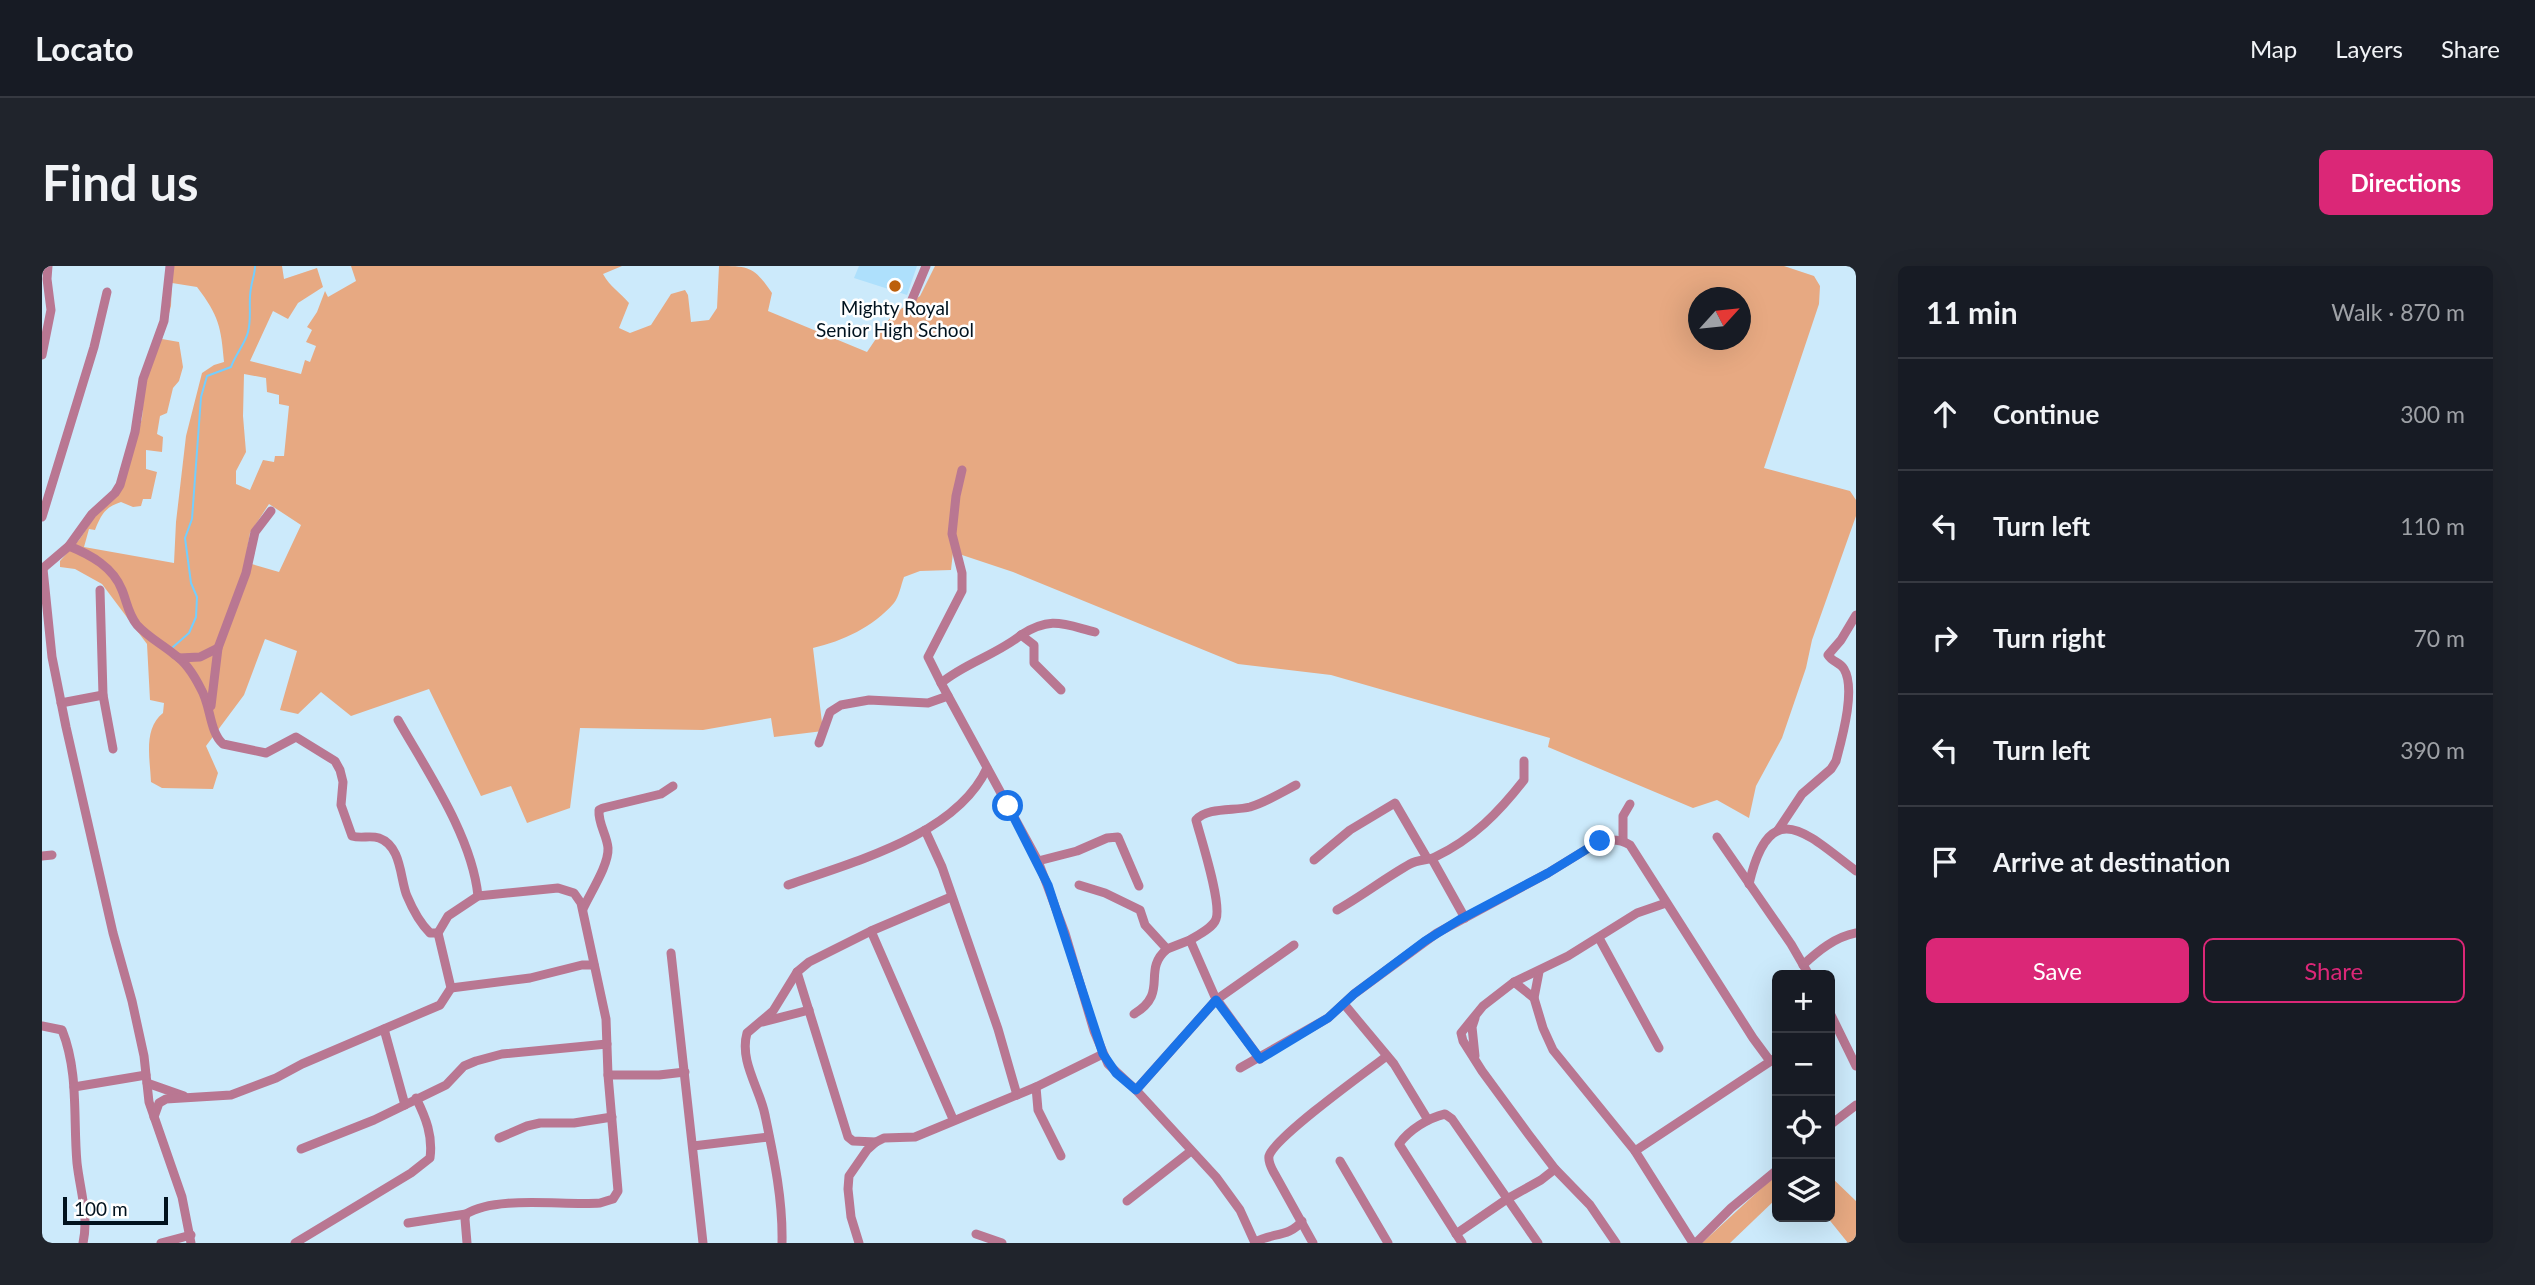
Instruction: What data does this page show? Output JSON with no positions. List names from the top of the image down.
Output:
{
  "places": ["Mighty Royal Senior High School"],
  "scale_bar": "100 m",
  "north": "top right",
  "page": {
    "header": "Locato",
    "nav": ["Map", "Layers", "Share"],
    "buttons": [
      "Directions",
      ["Save", "Share"]
    ],
    "title": "Find us",
    "heading": ["11 min", "Walk · 870 m"],
    "list": [
      ["Continue", "300 m"],
      ["Turn left", "110 m"],
      ["Turn right", "70 m"],
      ["Turn left", "390 m"],
      "Arrive at destination"
    ],
    "map_buttons": ["+", "−"],
    "scale": "100 m"
  }
}
